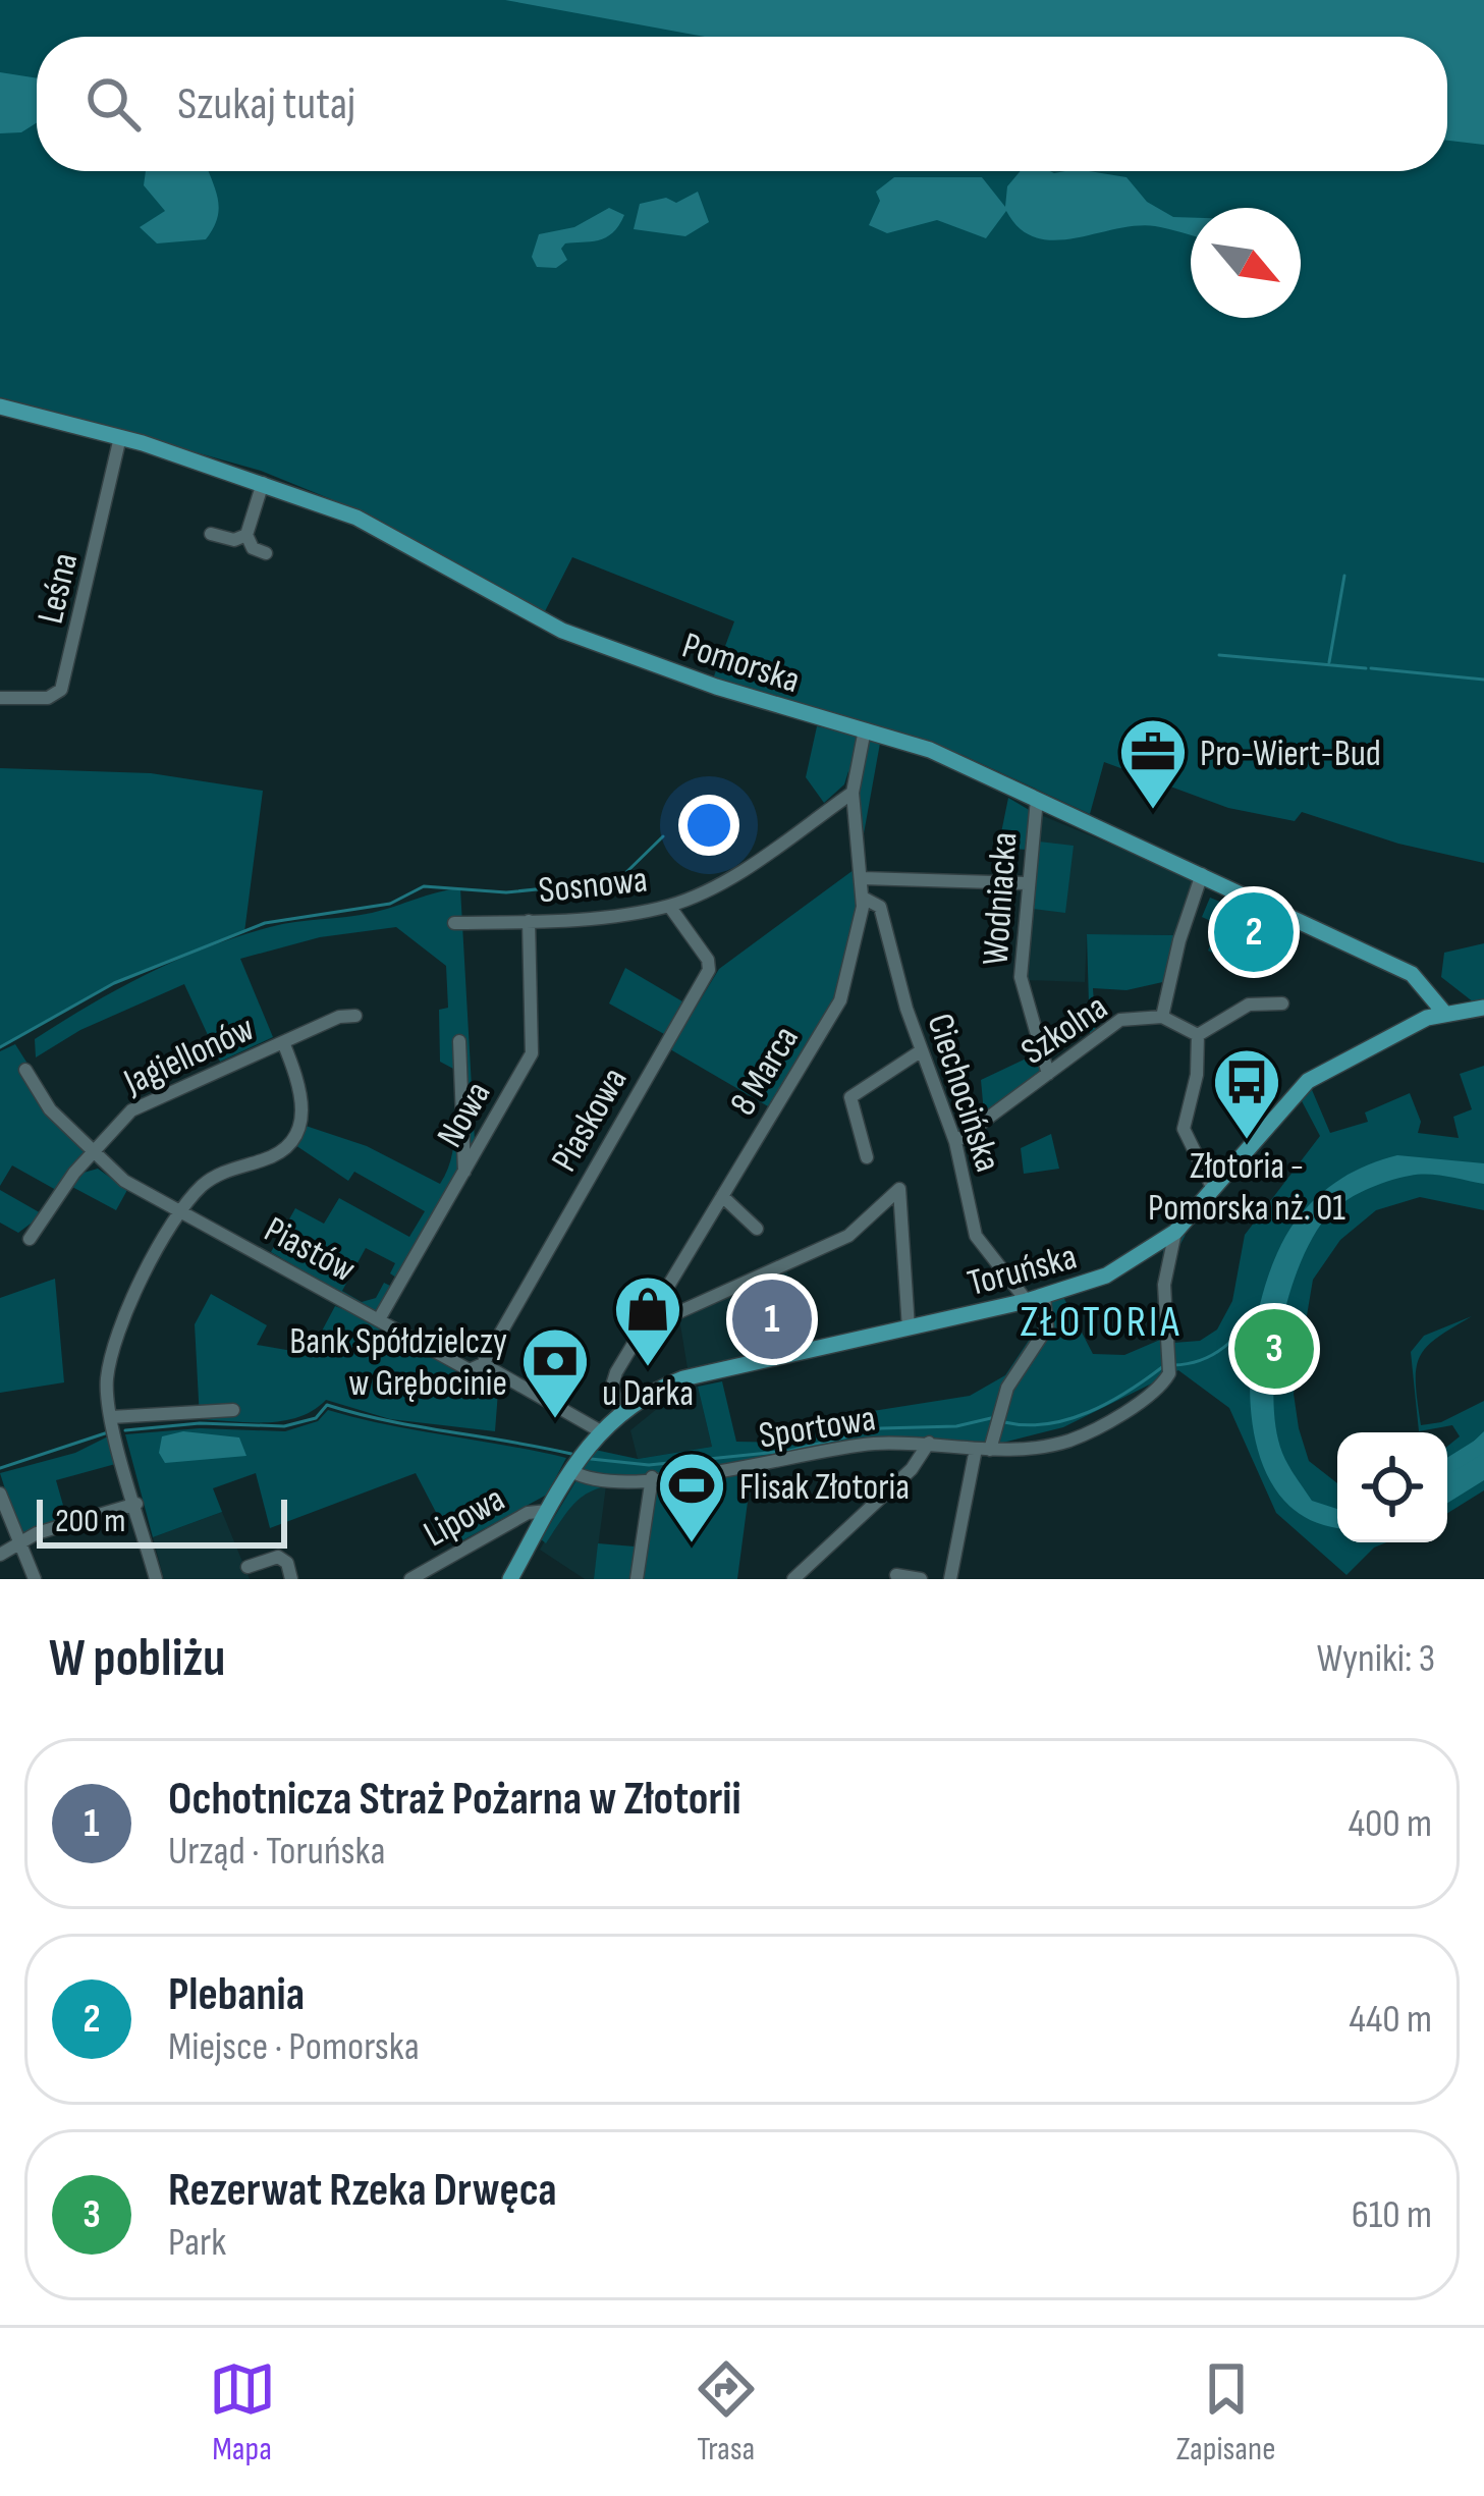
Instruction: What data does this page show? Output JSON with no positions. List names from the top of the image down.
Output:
{
  "streets": {
    "main road": ["Pomorska", "Toruńska"],
    "street": [
      "Leśna",
      "Sosnowa",
      "Wodniacka",
      "Szkolna",
      "Jagiellonów",
      "8 Marca",
      "Ciechocińska",
      "Nowa",
      "Piaskowa",
      "Piastów",
      "Sportowa",
      "Lipowa"
    ]
  },
  "crossings": [
    ["Leśna", "Pomorska"],
    ["Pomorska", "Wodniacka"],
    ["Pomorska", "8 Marca"],
    ["Pomorska", "Toruńska"],
    ["Sosnowa", "8 Marca"],
    ["Sosnowa", "Nowa"],
    ["Sosnowa", "Piaskowa"],
    ["Wodniacka", "Szkolna"],
    ["Szkolna", "Ciechocińska"],
    ["Jagiellonów", "Piastów"],
    ["8 Marca", "Ciechocińska"],
    ["8 Marca", "Toruńska"],
    ["Ciechocińska", "Toruńska"],
    ["Nowa", "Piastów"],
    ["Piaskowa", "Piastów"],
    ["Piastów", "Toruńska"],
    ["Toruńska", "Sportowa"],
    ["Toruńska", "Lipowa"]
  ],
  "districts": ["ZŁOTORIA"],
  "places": {
    "office": ["Pro-Wiert-Bud"],
    "bus stop": ["Złotoria - Pomorska nż. 01"],
    "shop": ["u Darka"],
    "bank": ["Bank Spółdzielczy w Grębocinie"],
    "sports": ["Flisak Złotoria"]
  },
  "scale_bar": "200 m",
  "north": "bottom right",
  "page": {
    "search": "Szukaj tutaj",
    "pins": ["2", "1", "3"],
    "scale": "200 m",
    "heading": ["W pobliżu", "Wyniki: 3"],
    "list": [
      {
        "mark": "1",
        "name": "Ochotnicza Straż Pożarna w Złotorii",
        "note": "Urząd · Toruńska",
        "value": "400 m"
      },
      {
        "mark": "2",
        "name": "Plebania",
        "note": "Miejsce · Pomorska",
        "value": "440 m"
      },
      {
        "mark": "3",
        "name": "Rezerwat Rzeka Drwęca",
        "note": "Park",
        "value": "610 m"
      }
    ],
    "nav": ["Mapa", "Trasa", "Zapisane"]
  }
}
